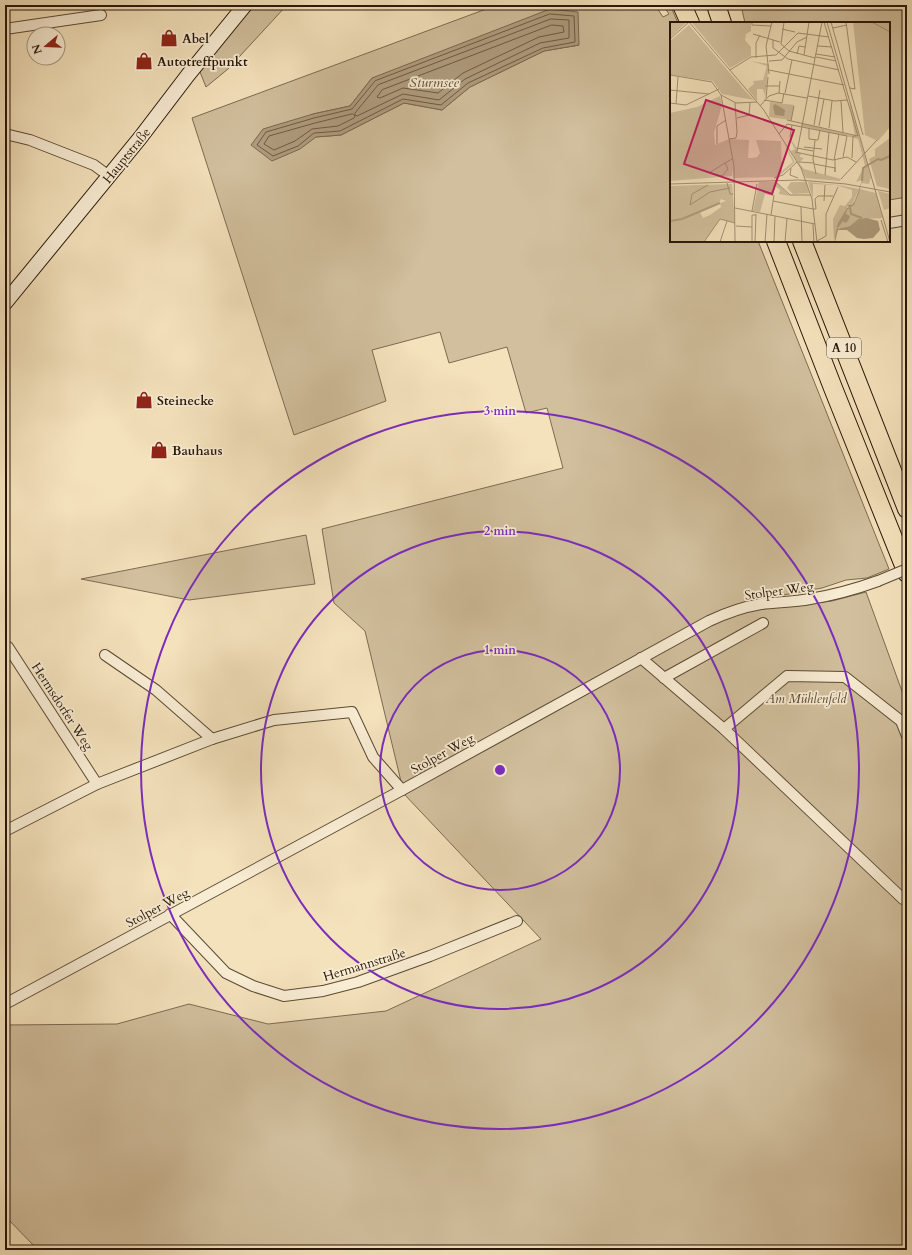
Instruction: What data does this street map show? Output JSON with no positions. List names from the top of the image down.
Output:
{
  "streets": {
    "highway": ["A 10"],
    "main road": ["Hauptstraße"],
    "street": ["Stolper Weg", "Hermsdorfer Weg", "Hermannstraße"]
  },
  "crossings": [
    ["Stolper Weg", "Hermannstraße"]
  ],
  "water": ["Sturmsee"],
  "parks": ["Am Mühlenfeld"],
  "places": {
    "shop": [
      "Abel",
      "Autotreffpunkt",
      "Steinecke",
      "Bauhaus"
    ]
  },
  "north": "left",
  "rings": ["3 min", "2 min", "1 min"]
}
